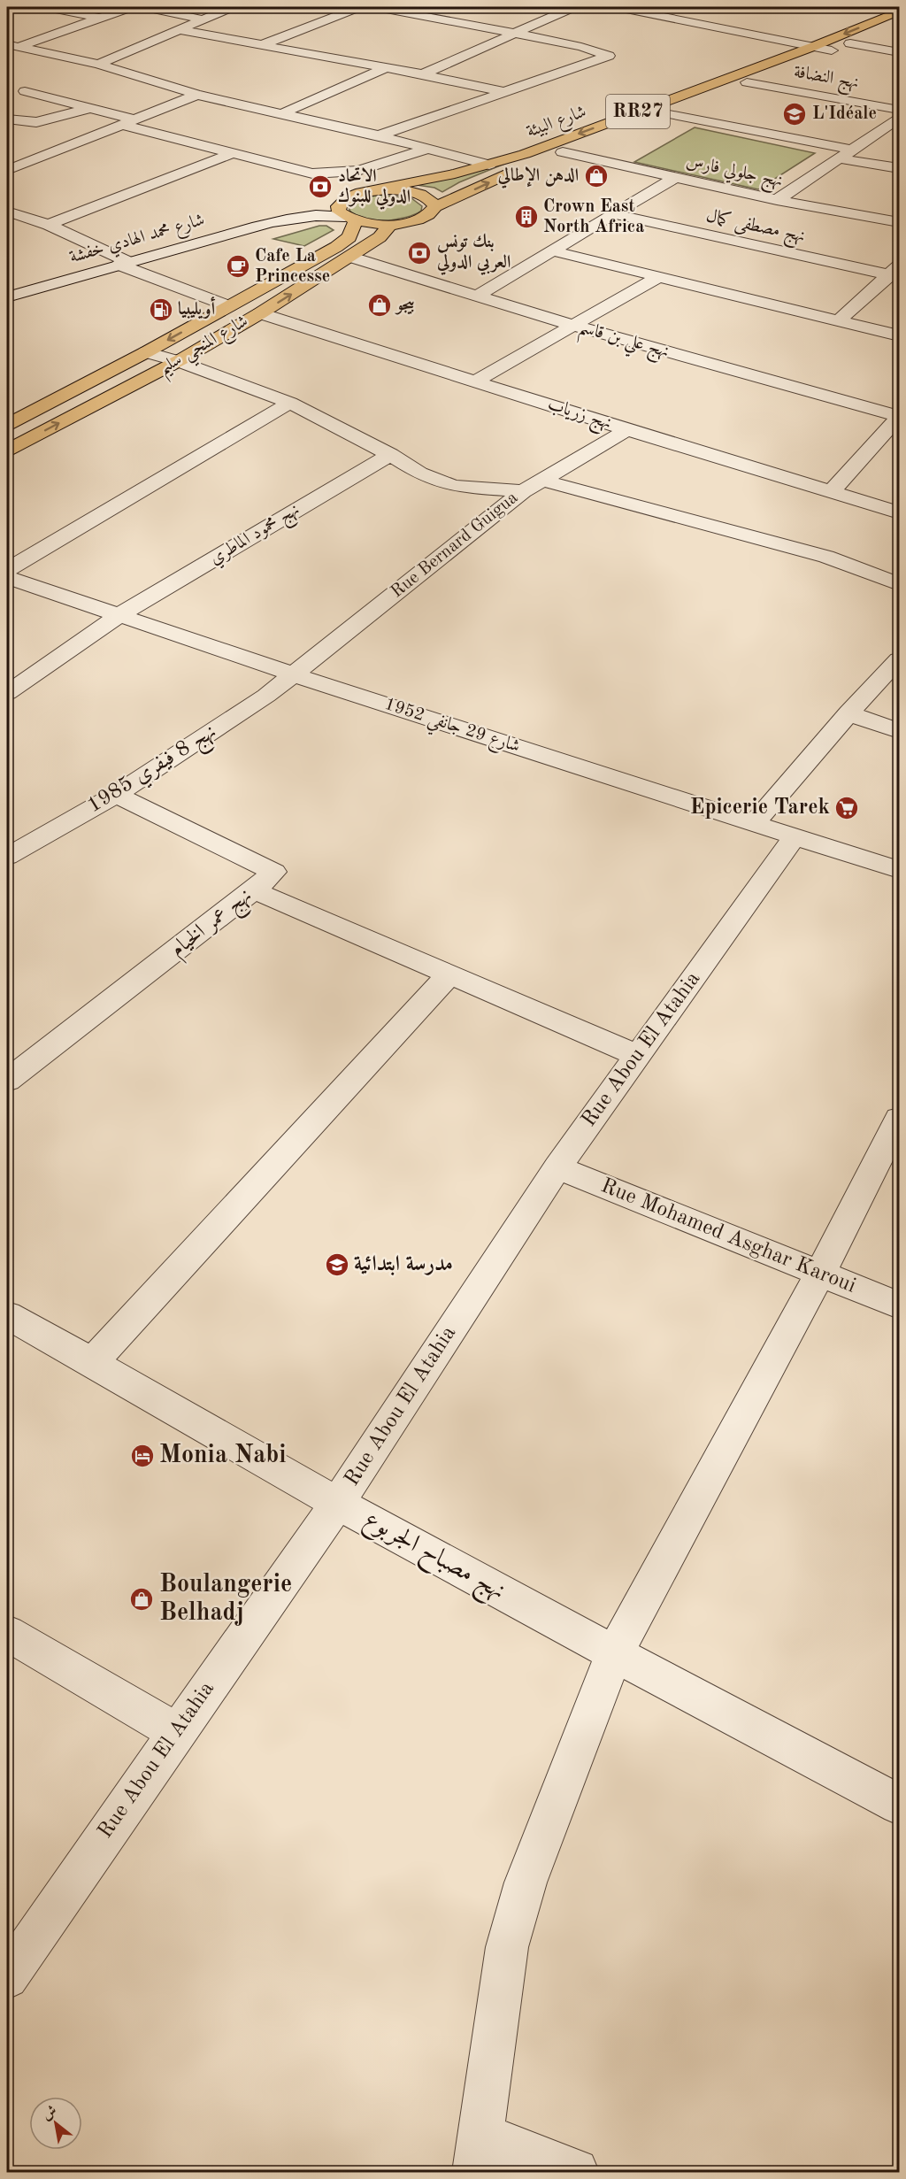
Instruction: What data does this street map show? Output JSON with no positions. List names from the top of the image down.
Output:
{
  "streets": {
    "main road": ["RR27", "شارع البيئة", "شارع المنجي سليم"],
    "street": [
      "نهج النضافة",
      "نهج جلولي فارس",
      "نهج مصطفى كمال",
      "شارع محمد الهادي خفشة",
      "نهج علي بن قاسم",
      "نهج زرياب",
      "نهج محمود الماطري",
      "Rue Bernard Guigua",
      "شارع 29 جانفي 1952",
      "نهج 8 فيفري 1985",
      "نهج عمر الخيام",
      "Rue Abou El Atahia",
      "Rue Mohamed Asghar Karoui",
      "نهج مصباح الجربوع"
    ]
  },
  "crossings": [
    ["نهج النضافة", "شارع البيئة"],
    ["RR27", "شارع البيئة"],
    ["RR27", "شارع المنجي سليم"],
    ["شارع البيئة", "نهج جلولي فارس"],
    ["نهج علي بن قاسم", "شارع المنجي سليم"],
    ["شارع المنجي سليم", "نهج زرياب"],
    ["نهج زرياب", "Rue Bernard Guigua"],
    ["نهج محمود الماطري", "شارع 29 جانفي 1952"],
    ["Rue Bernard Guigua", "شارع 29 جانفي 1952"],
    ["Rue Bernard Guigua", "نهج 8 فيفري 1985"],
    ["شارع 29 جانفي 1952", "نهج 8 فيفري 1985"],
    ["شارع 29 جانفي 1952", "Rue Abou El Atahia"],
    ["نهج 8 فيفري 1985", "نهج عمر الخيام"],
    ["Rue Abou El Atahia", "Rue Mohamed Asghar Karoui"],
    ["Rue Abou El Atahia", "نهج مصباح الجربوع"]
  ],
  "places": {
    "school or university": ["L'Idéale", "مدرسة ابتدائية"],
    "shop": ["الدهن الإطالي", "بيجو", "Boulangerie Belhadj"],
    "bank": ["الاتحاد الدولي للبنوك", "بنك تونس العربي الدولي"],
    "building": ["Crown East North Africa"],
    "cafe": ["Cafe La Princesse"],
    "fuel station": ["أويليبيا"],
    "supermarket": ["Epicerie Tarek"],
    "hotel": ["Monia Nabi"]
  },
  "north": "top left"
}
